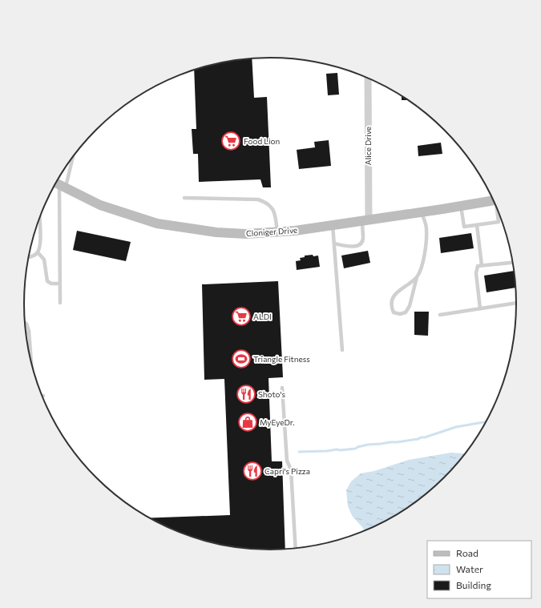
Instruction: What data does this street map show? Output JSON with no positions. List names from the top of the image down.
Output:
{
  "streets": {
    "main road": ["Cloniger Drive"],
    "street": ["Alice Drive"]
  },
  "crossings": [
    ["Alice Drive", "Cloniger Drive"]
  ],
  "places": {
    "supermarket": ["Food Lion", "ALDI"],
    "sports": ["Triangle Fitness"],
    "restaurant": ["Shoto's", "Capri's Pizza"],
    "shop": ["MyEyeDr."]
  },
  "legend": ["Road", "Water", "Building"]
}
